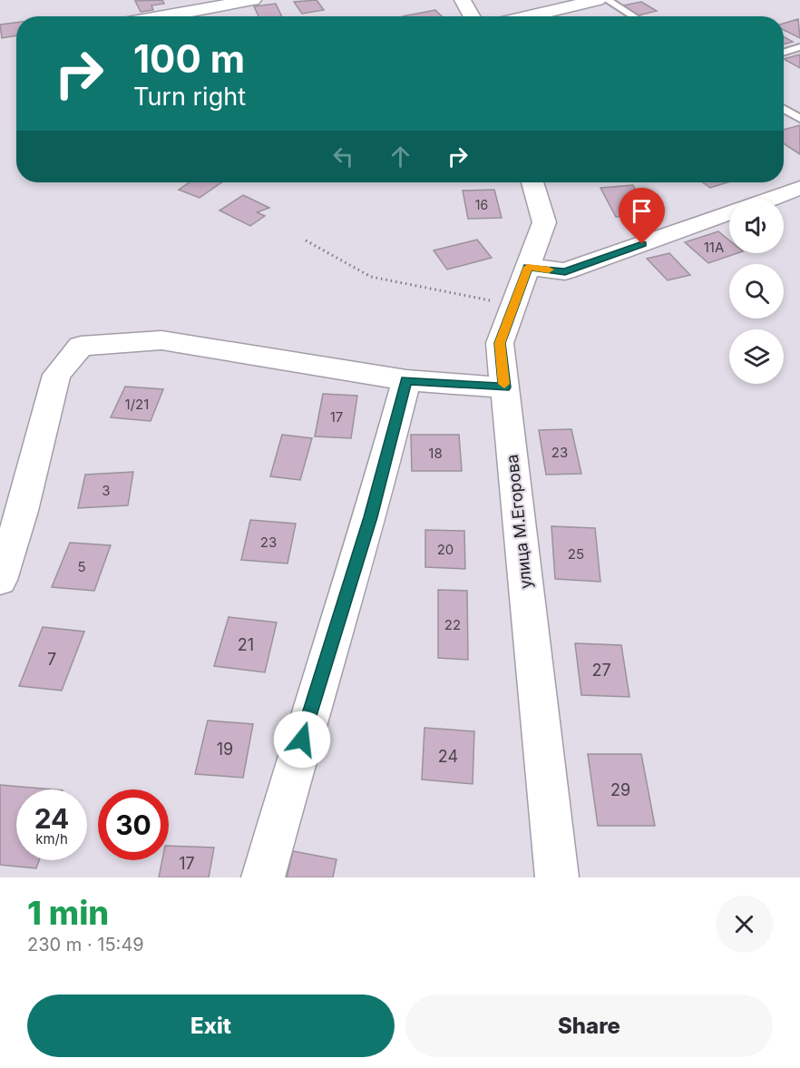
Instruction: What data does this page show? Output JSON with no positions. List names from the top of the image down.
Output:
{
  "streets": {
    "street": ["улица М.Егорова"]
  },
  "house_numbers": [
    "16",
    "11А",
    "1/21",
    "17",
    "23",
    "18",
    "3",
    "23",
    "20",
    "25",
    "5",
    "22",
    "21",
    "7",
    "27",
    "19",
    "24",
    "29",
    "17"
  ],
  "page": {
    "turn": ["100 m", "Turn right"],
    "speed": "24 km/h",
    "limit": "30",
    "heading": ["1 min", "230 m · 15:49"],
    "buttons": ["Exit", "Share"]
  }
}
